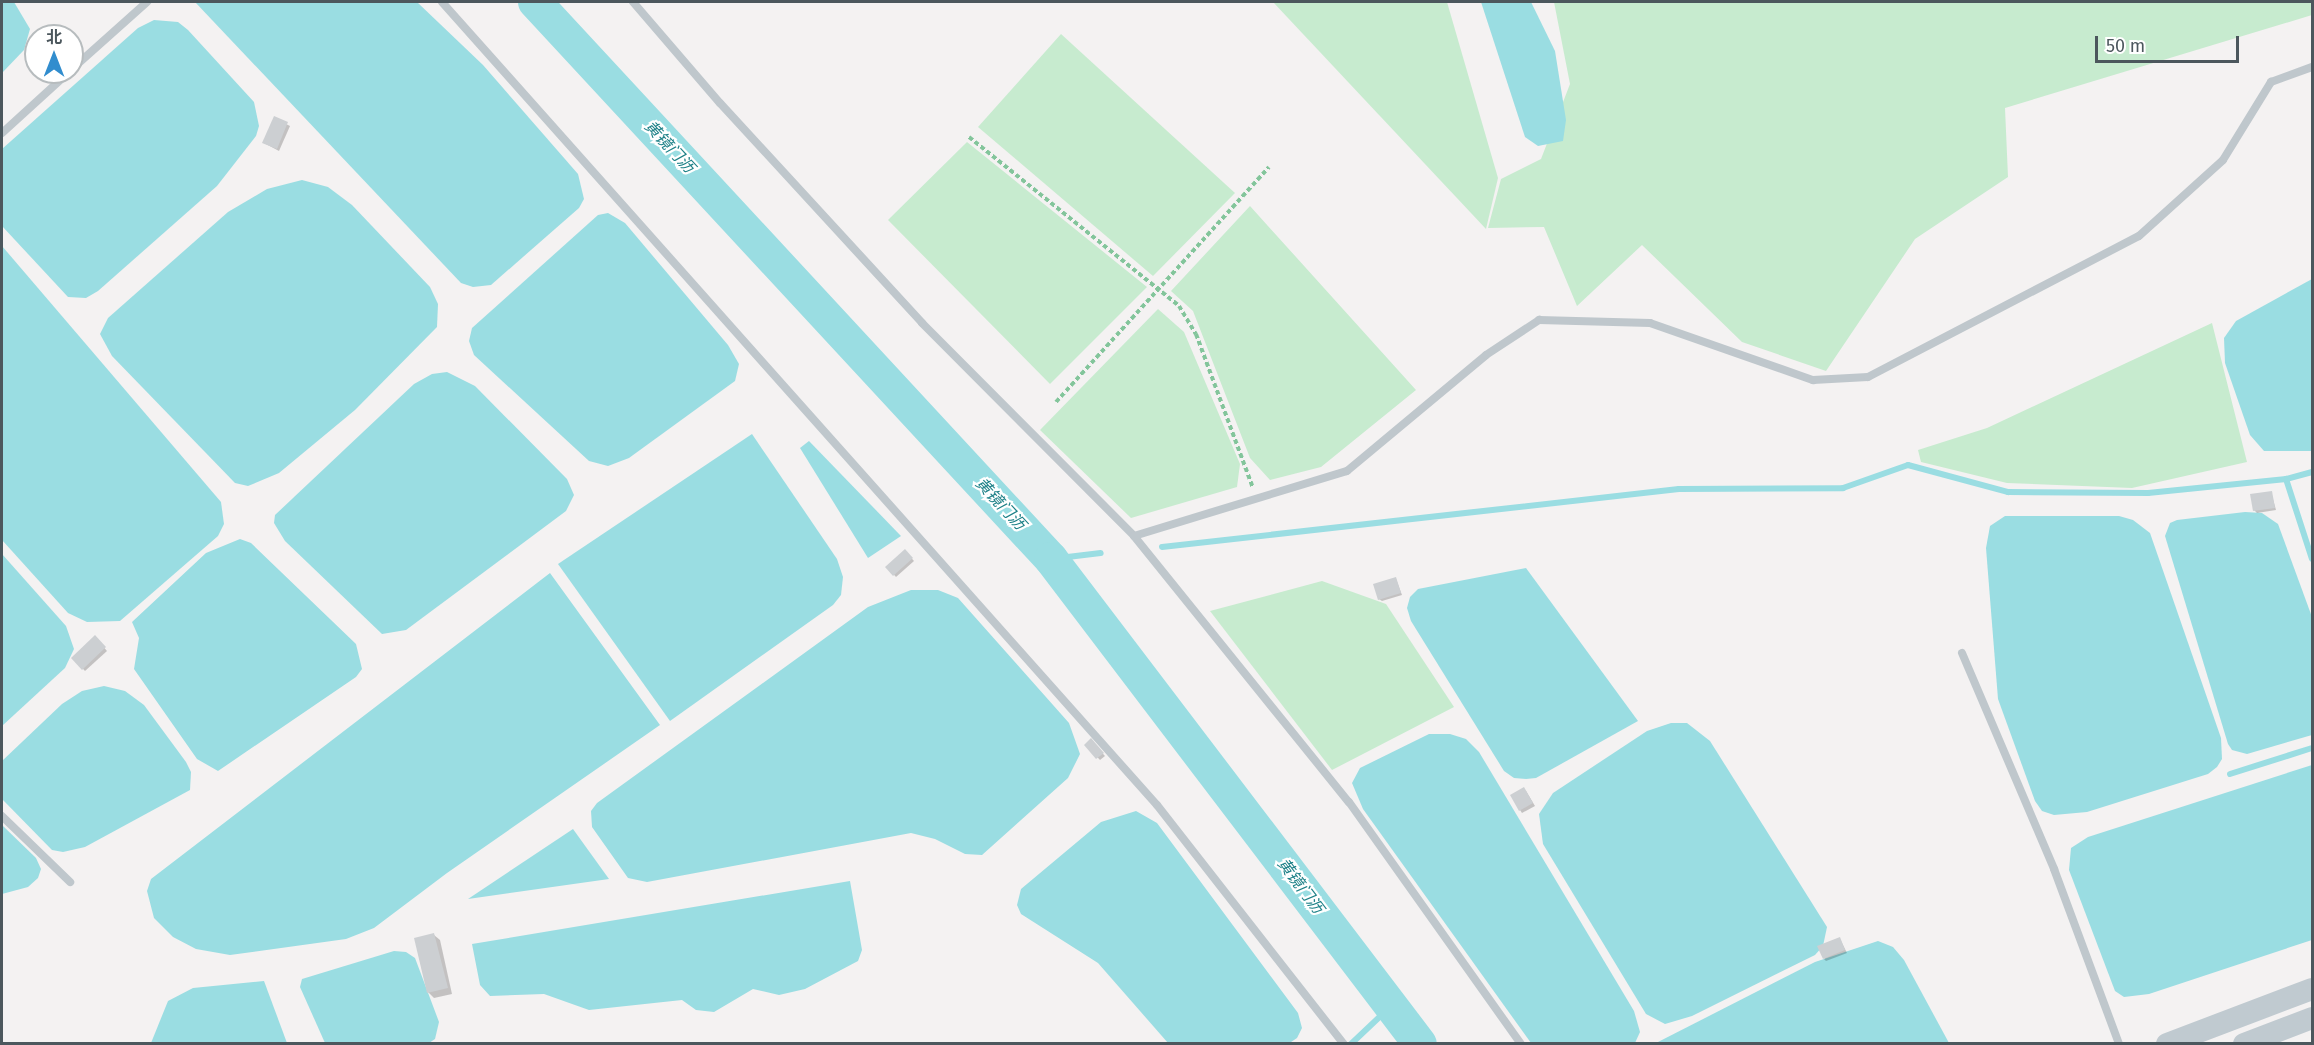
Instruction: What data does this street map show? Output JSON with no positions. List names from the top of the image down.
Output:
{
  "water": ["黄镜门沥"],
  "scale_bar": "50 m",
  "north": "top"
}
